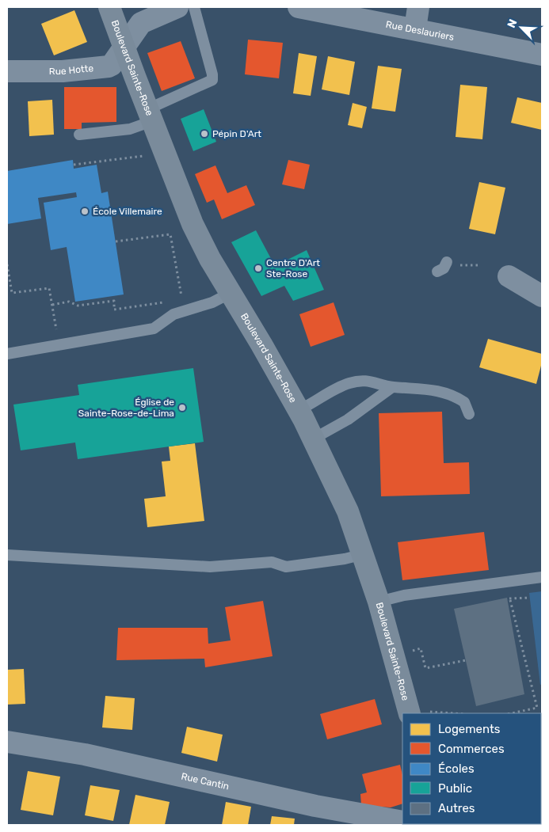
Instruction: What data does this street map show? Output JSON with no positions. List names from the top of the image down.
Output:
{
  "streets": {
    "street": [
      "Rue Deslauriers",
      "Boulevard Sainte-Rose",
      "Rue Hotte",
      "Rue Cantin"
    ]
  },
  "crossings": [
    ["Boulevard Sainte-Rose", "Rue Hotte"]
  ],
  "places": [
    "Pépin D'Art",
    "École Villemaire",
    "Centre D'Art Ste-Rose",
    "Église de Sainte-Rose-de-Lima"
  ],
  "legend": [
    "Logements",
    "Commerces",
    "Écoles",
    "Public",
    "Autres"
  ],
  "north": "top left"
}
